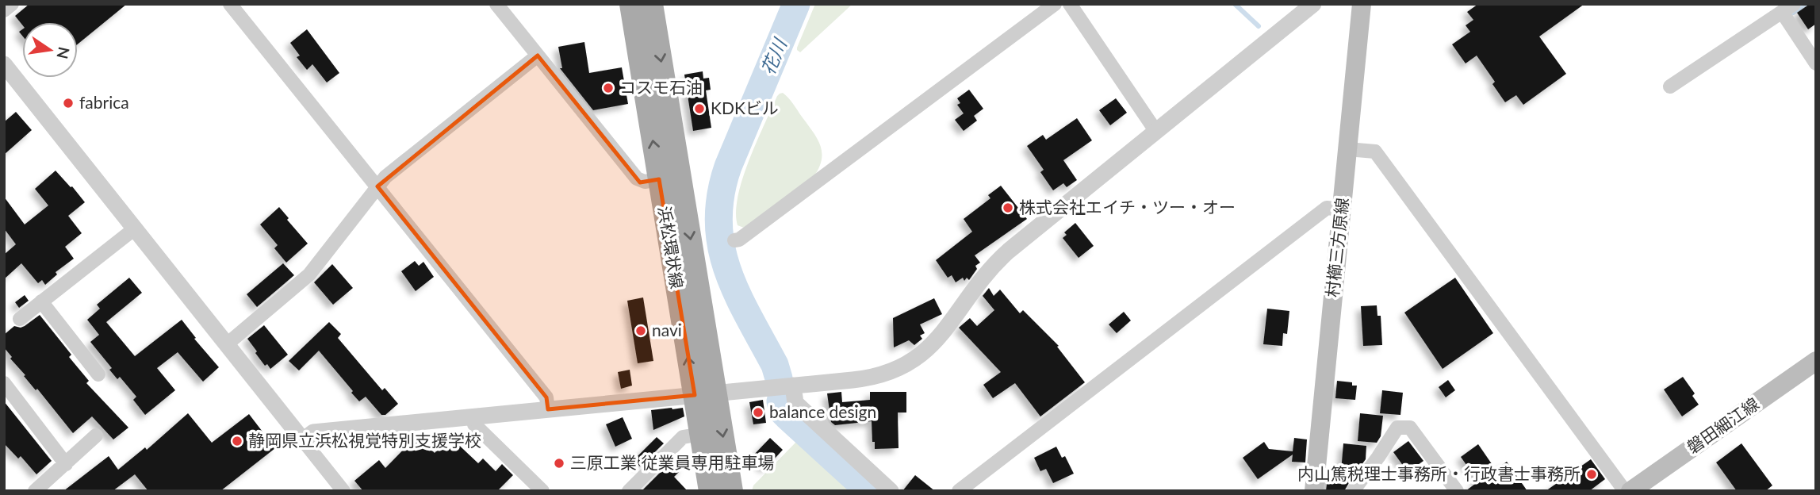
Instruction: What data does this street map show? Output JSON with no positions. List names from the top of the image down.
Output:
{
  "streets": {
    "main road": ["浜松環状線", "村櫛三方原線", "磐田細江線"]
  },
  "water": ["花川"],
  "places": [
    "コスモ石油",
    "fabrica",
    "KDKビル",
    "株式会社エイチ・ツー・オー",
    "navi",
    "balance design",
    "静岡県立浜松視覚特別支援学校",
    "三原工業 従業員専用駐車場",
    "内山篤税理士事務所・行政書士事務所"
  ],
  "north": "right"
}
